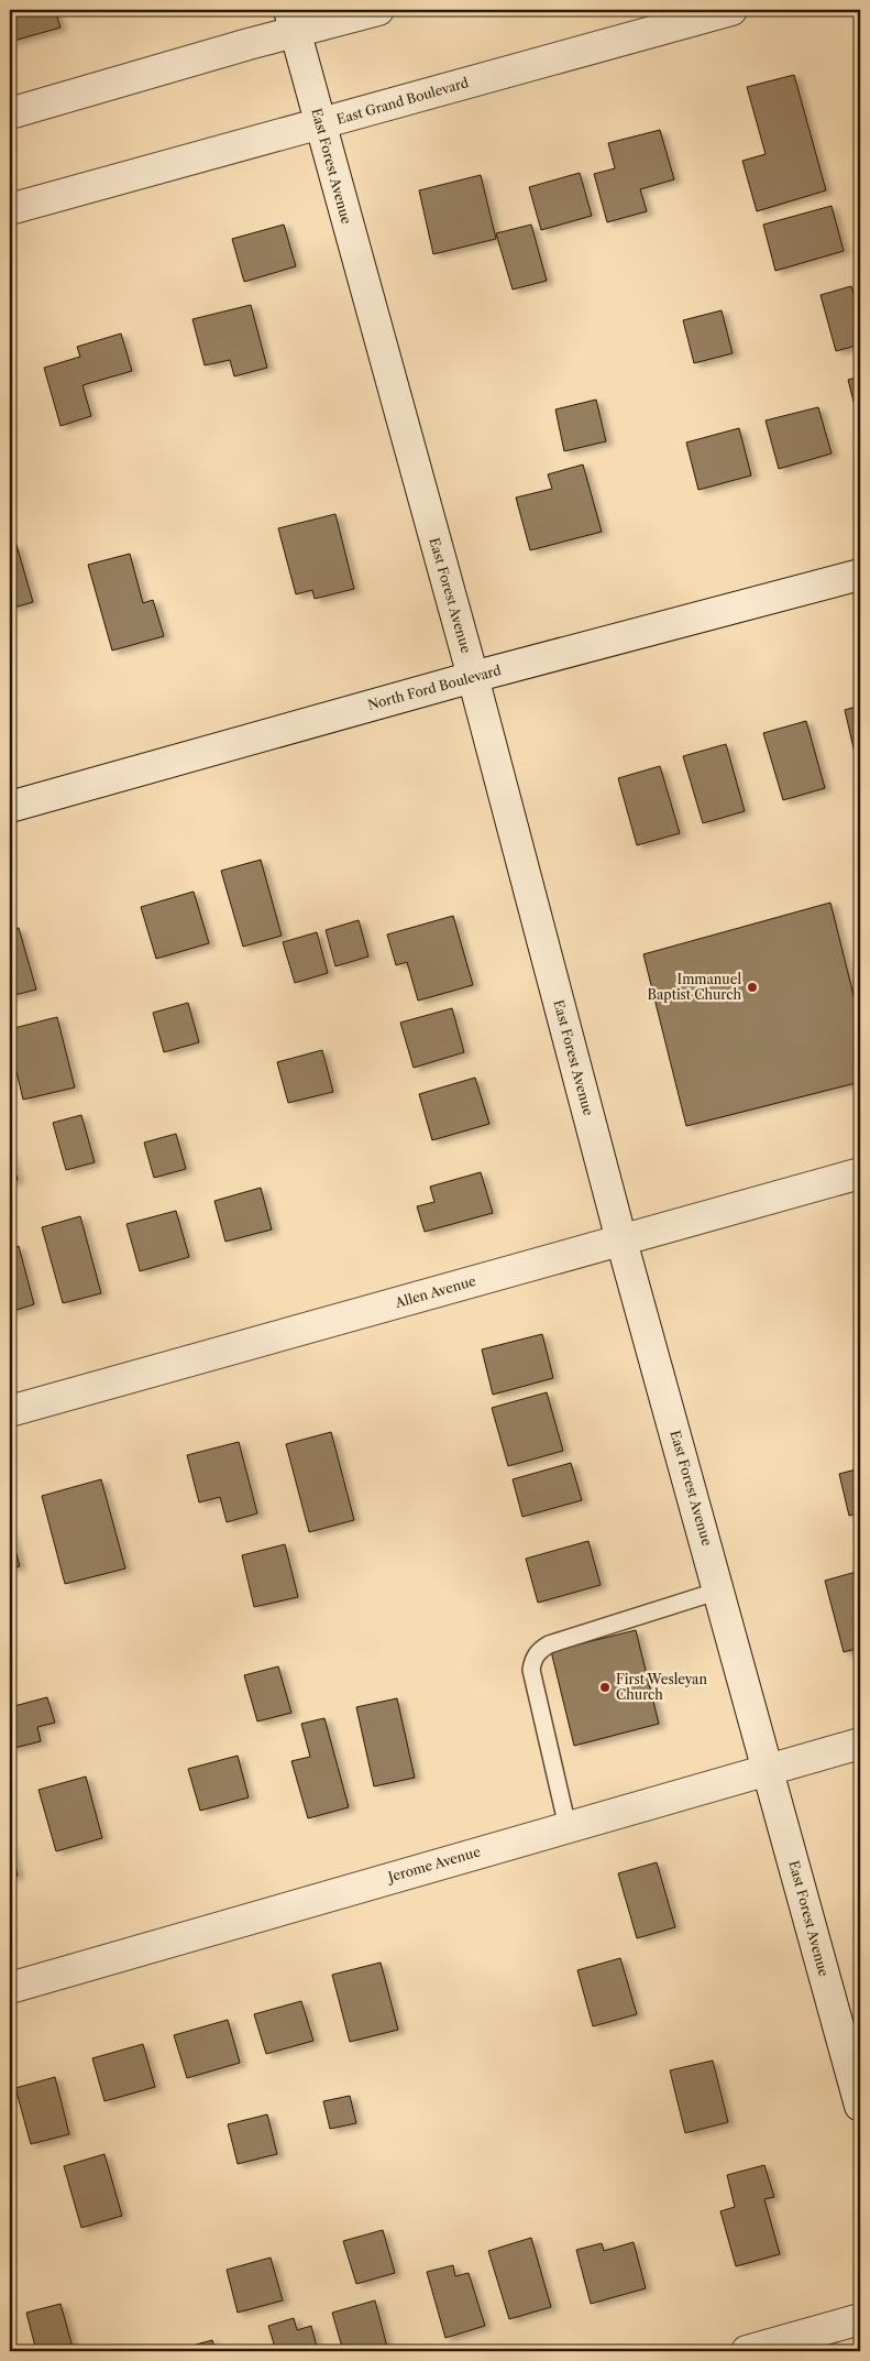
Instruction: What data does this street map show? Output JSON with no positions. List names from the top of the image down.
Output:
{
  "streets": {
    "street": [
      "East Grand Boulevard",
      "East Forest Avenue",
      "North Ford Boulevard",
      "Allen Avenue",
      "Jerome Avenue"
    ]
  },
  "crossings": [
    ["East Grand Boulevard", "East Forest Avenue"],
    ["East Forest Avenue", "North Ford Boulevard"],
    ["East Forest Avenue", "Allen Avenue"],
    ["East Forest Avenue", "Jerome Avenue"]
  ],
  "places": ["Immanuel Baptist Church", "First Wesleyan Church"]
}
